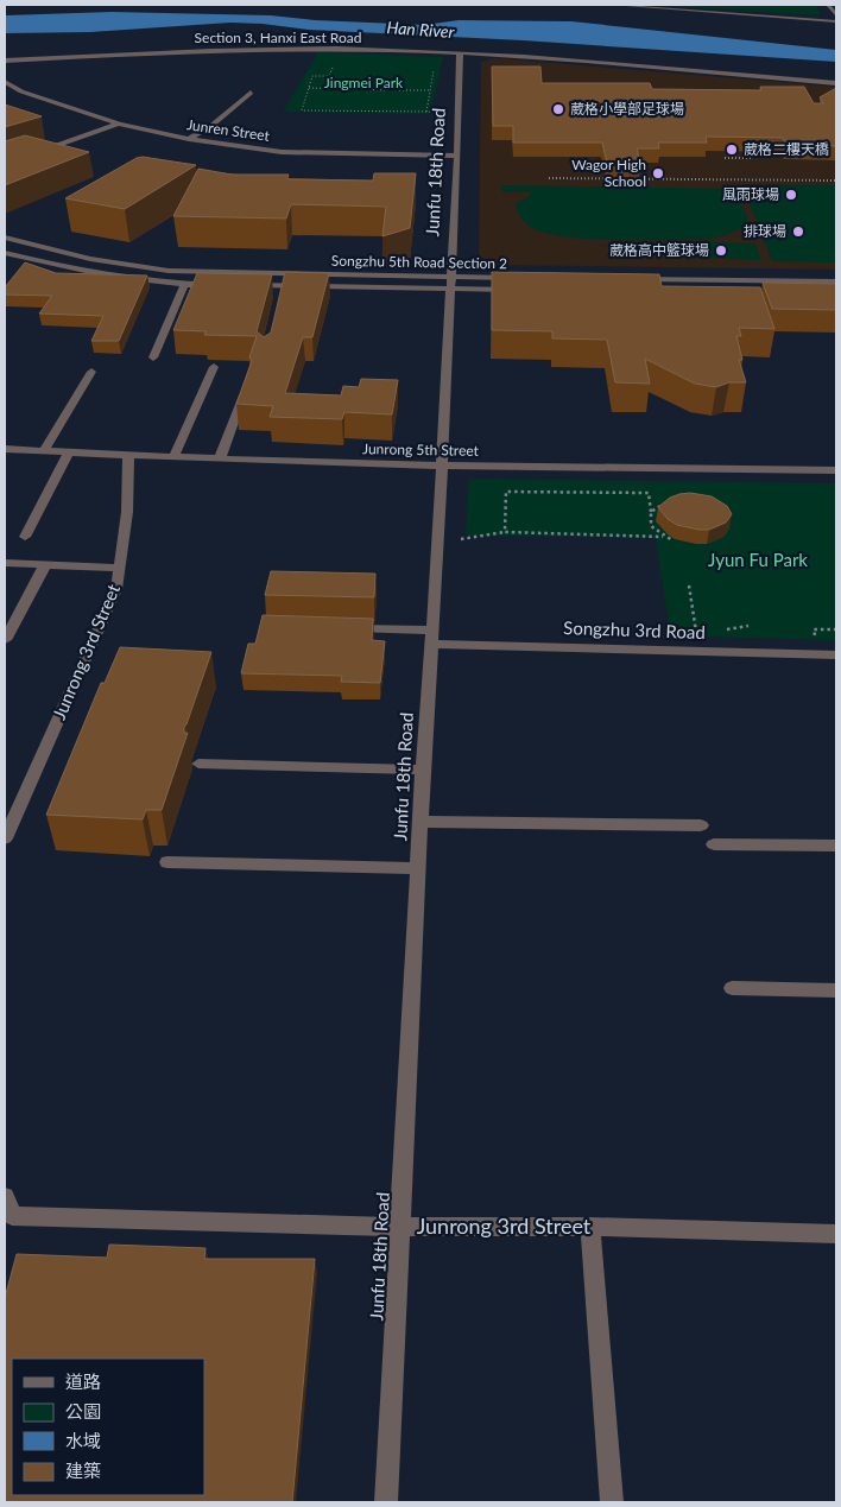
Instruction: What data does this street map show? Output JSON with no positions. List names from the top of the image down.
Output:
{
  "streets": {
    "street": [
      "Section 3, Hanxi East Road",
      "Junren Street",
      "Junfu 18th Road",
      "Songzhu 5th Road Section 2",
      "Junrong 5th Street",
      "Songzhu 3rd Road",
      "Junrong 3rd Street"
    ]
  },
  "crossings": [
    ["Section 3, Hanxi East Road", "Junfu 18th Road"],
    ["Junren Street", "Junfu 18th Road"],
    ["Junfu 18th Road", "Songzhu 5th Road Section 2"],
    ["Junfu 18th Road", "Junrong 5th Street"],
    ["Junfu 18th Road", "Songzhu 3rd Road"],
    ["Junfu 18th Road", "Junrong 3rd Street"],
    ["Junrong 5th Street", "Junrong 3rd Street"]
  ],
  "water": ["Han River"],
  "parks": ["Jingmei Park", "Jyun Fu Park"],
  "places": [
    "葳格小學部足球場",
    "葳格二樓天橋",
    "Wagor High School",
    "風雨球場",
    "排球場",
    "葳格高中籃球場"
  ],
  "legend": [
    "道路",
    "公園",
    "水域",
    "建築"
  ]
}
